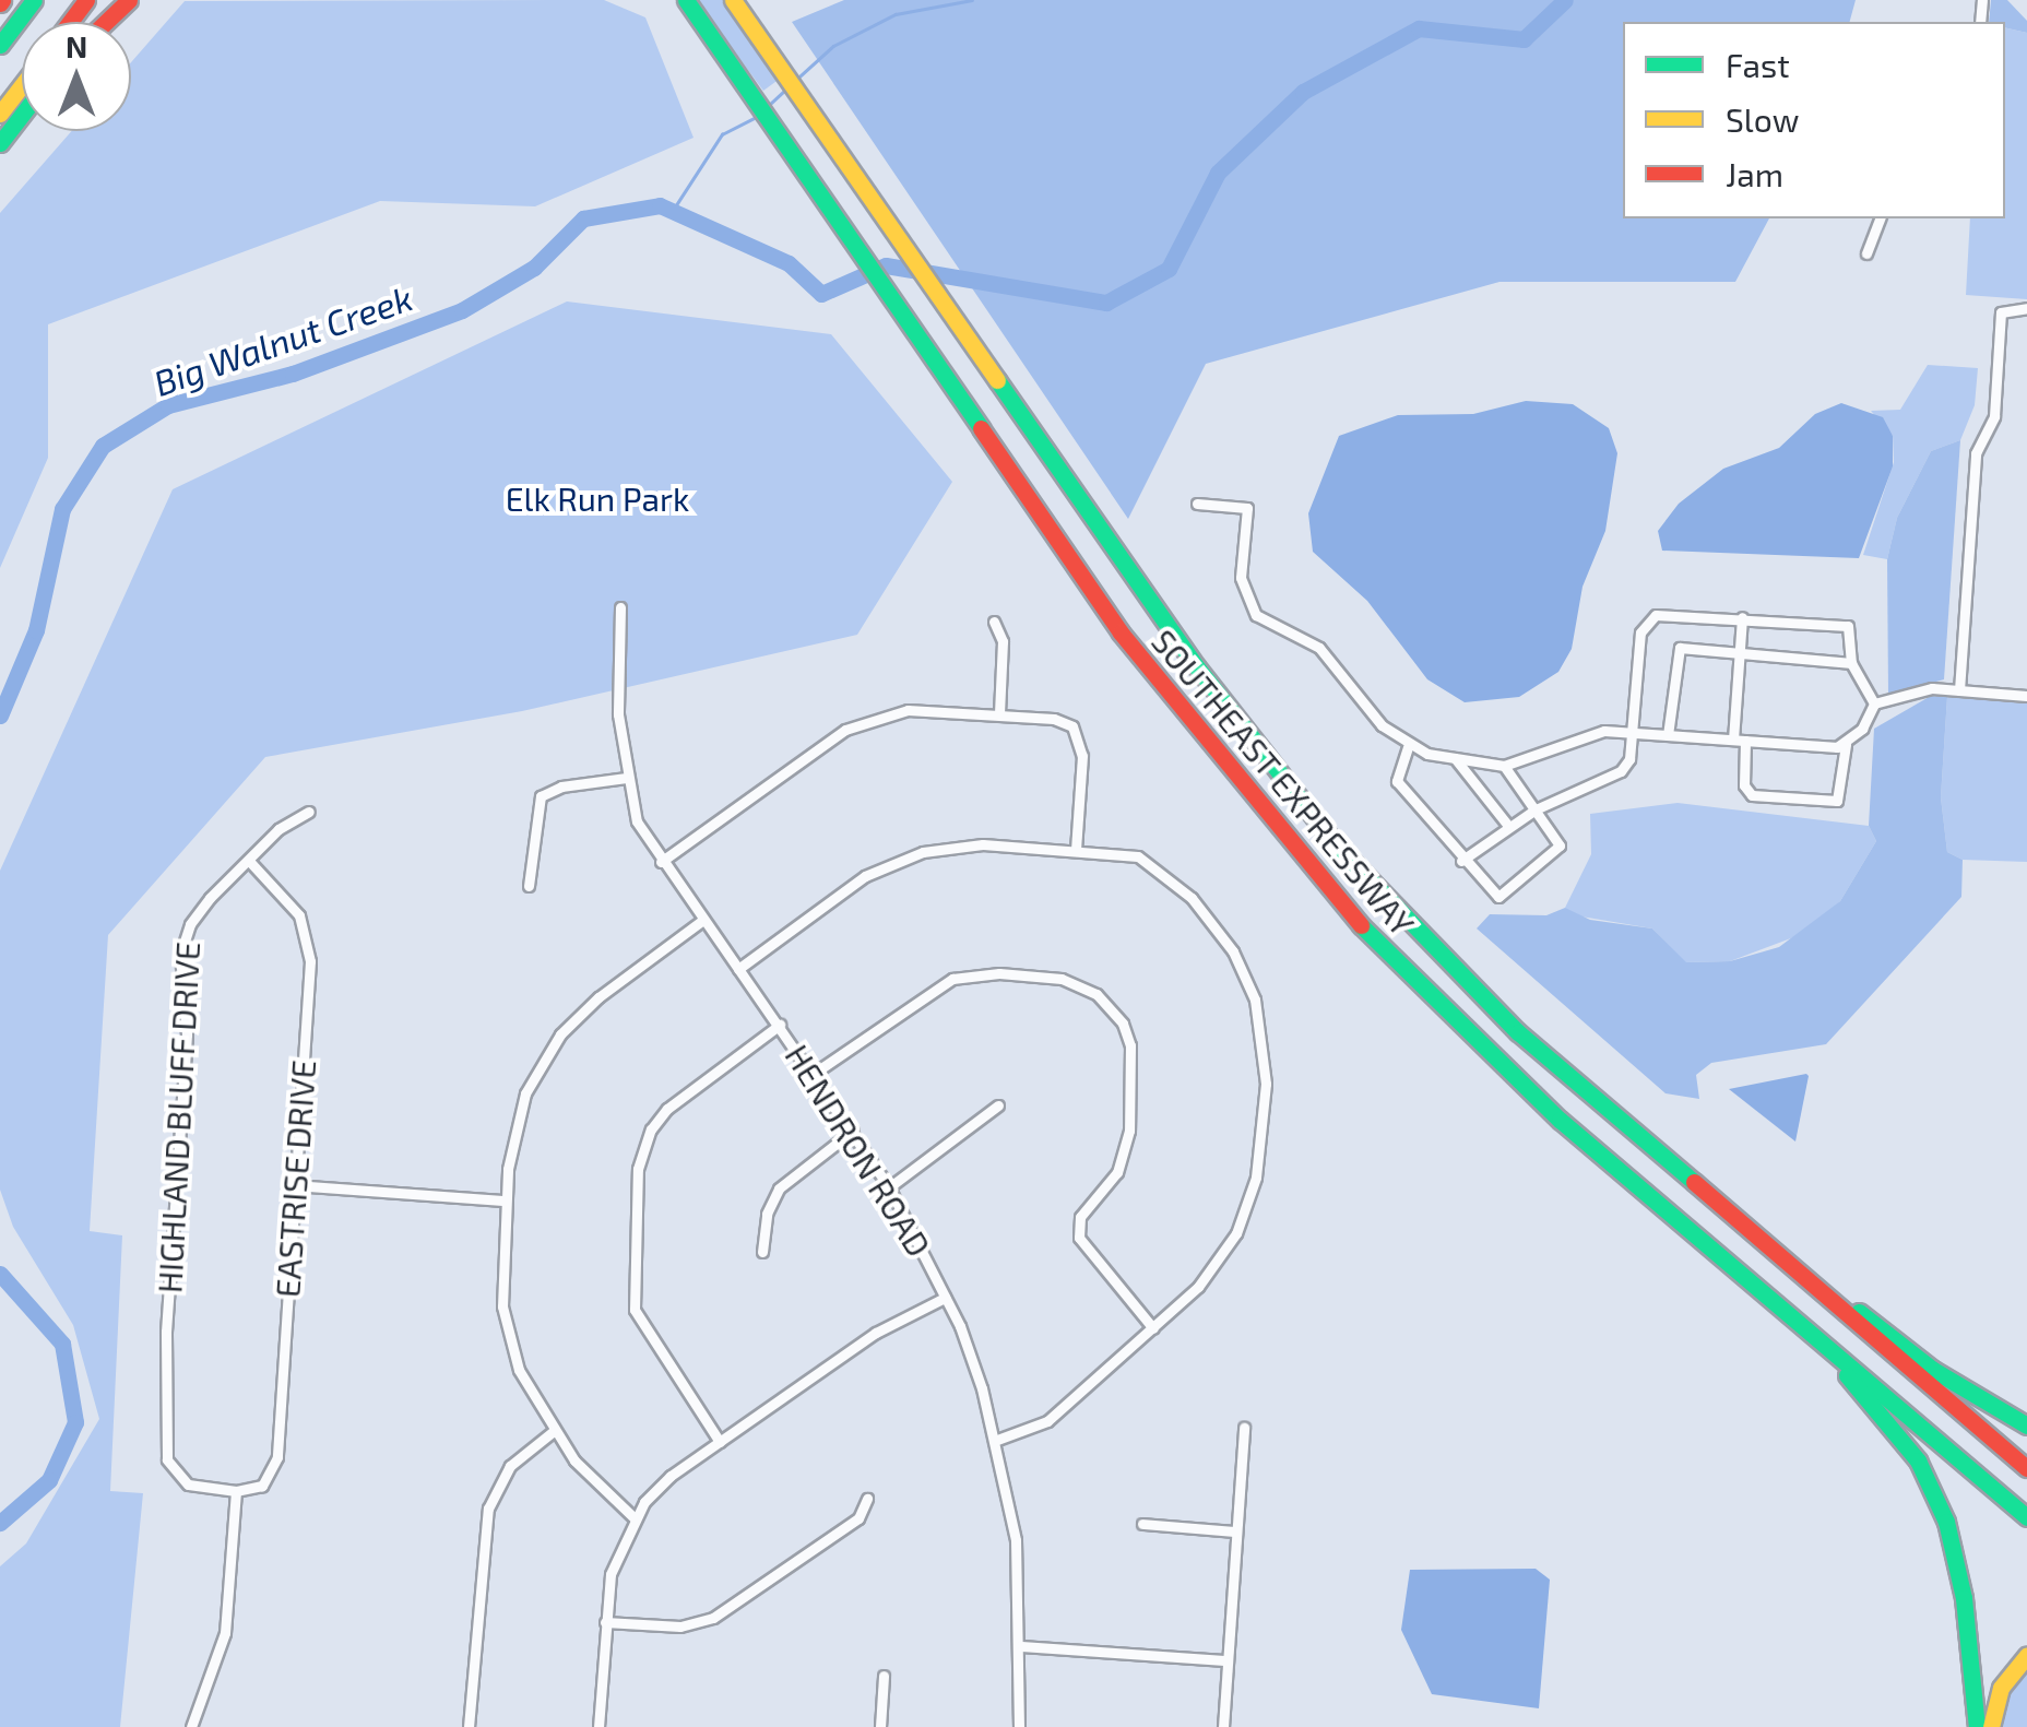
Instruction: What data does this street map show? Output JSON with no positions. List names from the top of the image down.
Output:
{
  "streets": {
    "highway": ["SOUTHEAST EXPRESSWAY"],
    "street": ["HIGHLAND BLUFF DRIVE", "HENDRON ROAD", "EASTRISE DRIVE"]
  },
  "crossings": [
    ["HIGHLAND BLUFF DRIVE", "EASTRISE DRIVE"]
  ],
  "water": ["Big Walnut Creek"],
  "parks": ["Elk Run Park"],
  "legend": ["Fast", "Slow", "Jam"],
  "north": "top"
}
